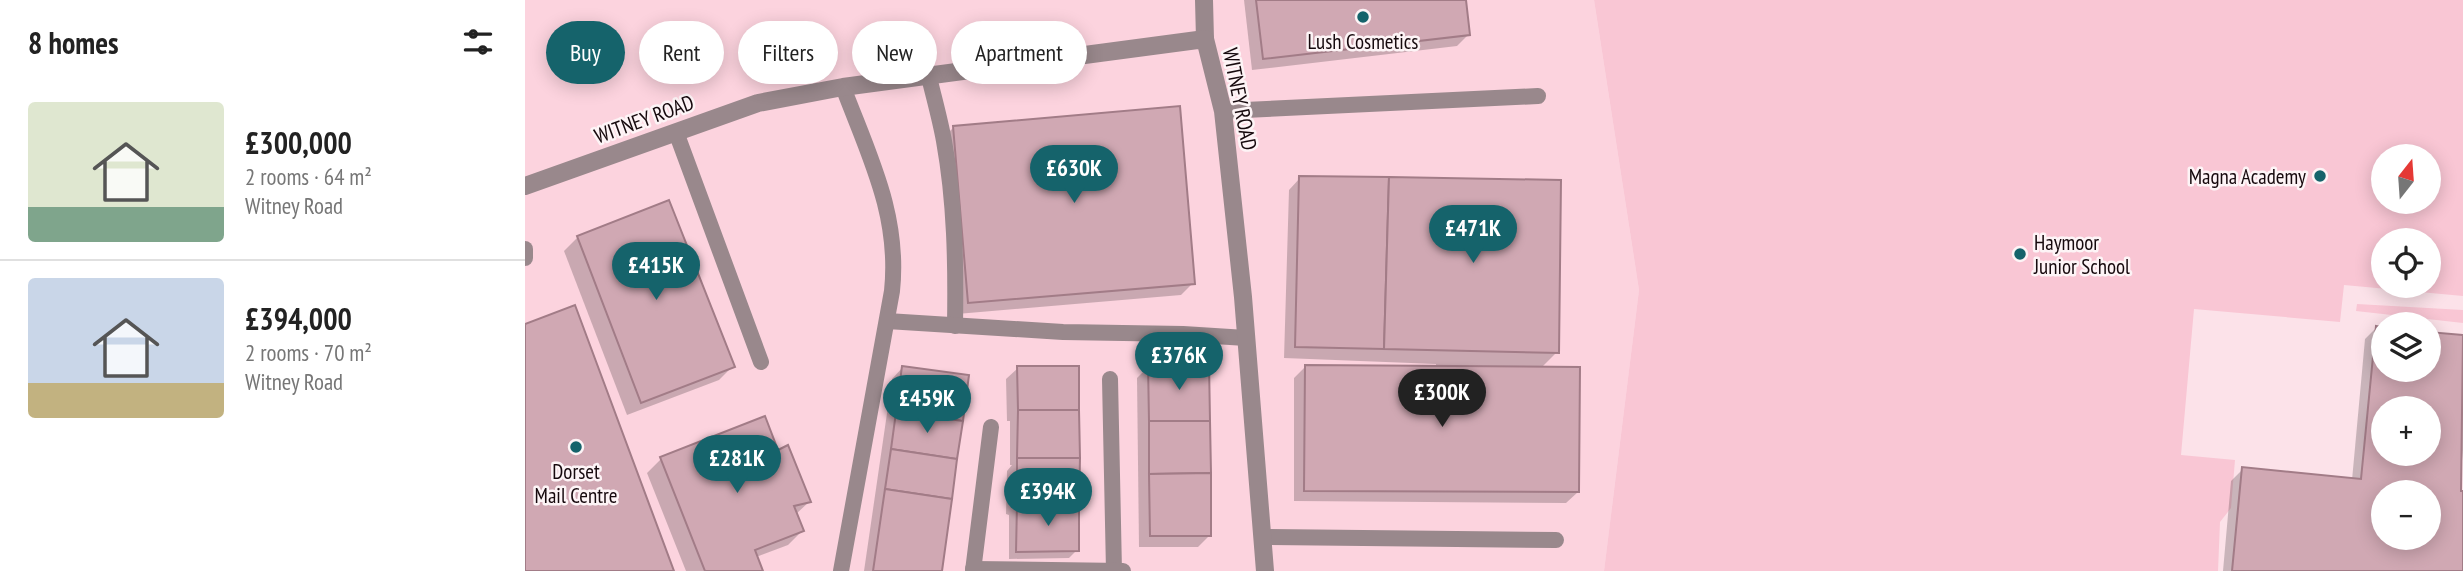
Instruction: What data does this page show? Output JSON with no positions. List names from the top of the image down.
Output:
{
  "streets": {
    "street": ["WITNEY ROAD"]
  },
  "places": [
    "Lush Cosmetics",
    "Magna Academy",
    "Haymoor Junior School",
    "Dorset Mail Centre"
  ],
  "north": "top",
  "page": {
    "heading": "8 homes",
    "chip": [
      "Buy",
      "Rent",
      "Filters",
      "New",
      "Apartment"
    ],
    "list": [
      {
        "name": "£300,000",
        "note": "2 rooms · 64 m² · Witney Road"
      },
      {
        "name": "£394,000",
        "note": "2 rooms · 70 m² · Witney Road"
      }
    ],
    "map_buttons": ["+", "−"],
    "price": [
      "£630K",
      "£471K",
      "£415K",
      "£376K",
      "£300K",
      "£459K",
      "£281K",
      "£394K"
    ]
  }
}
